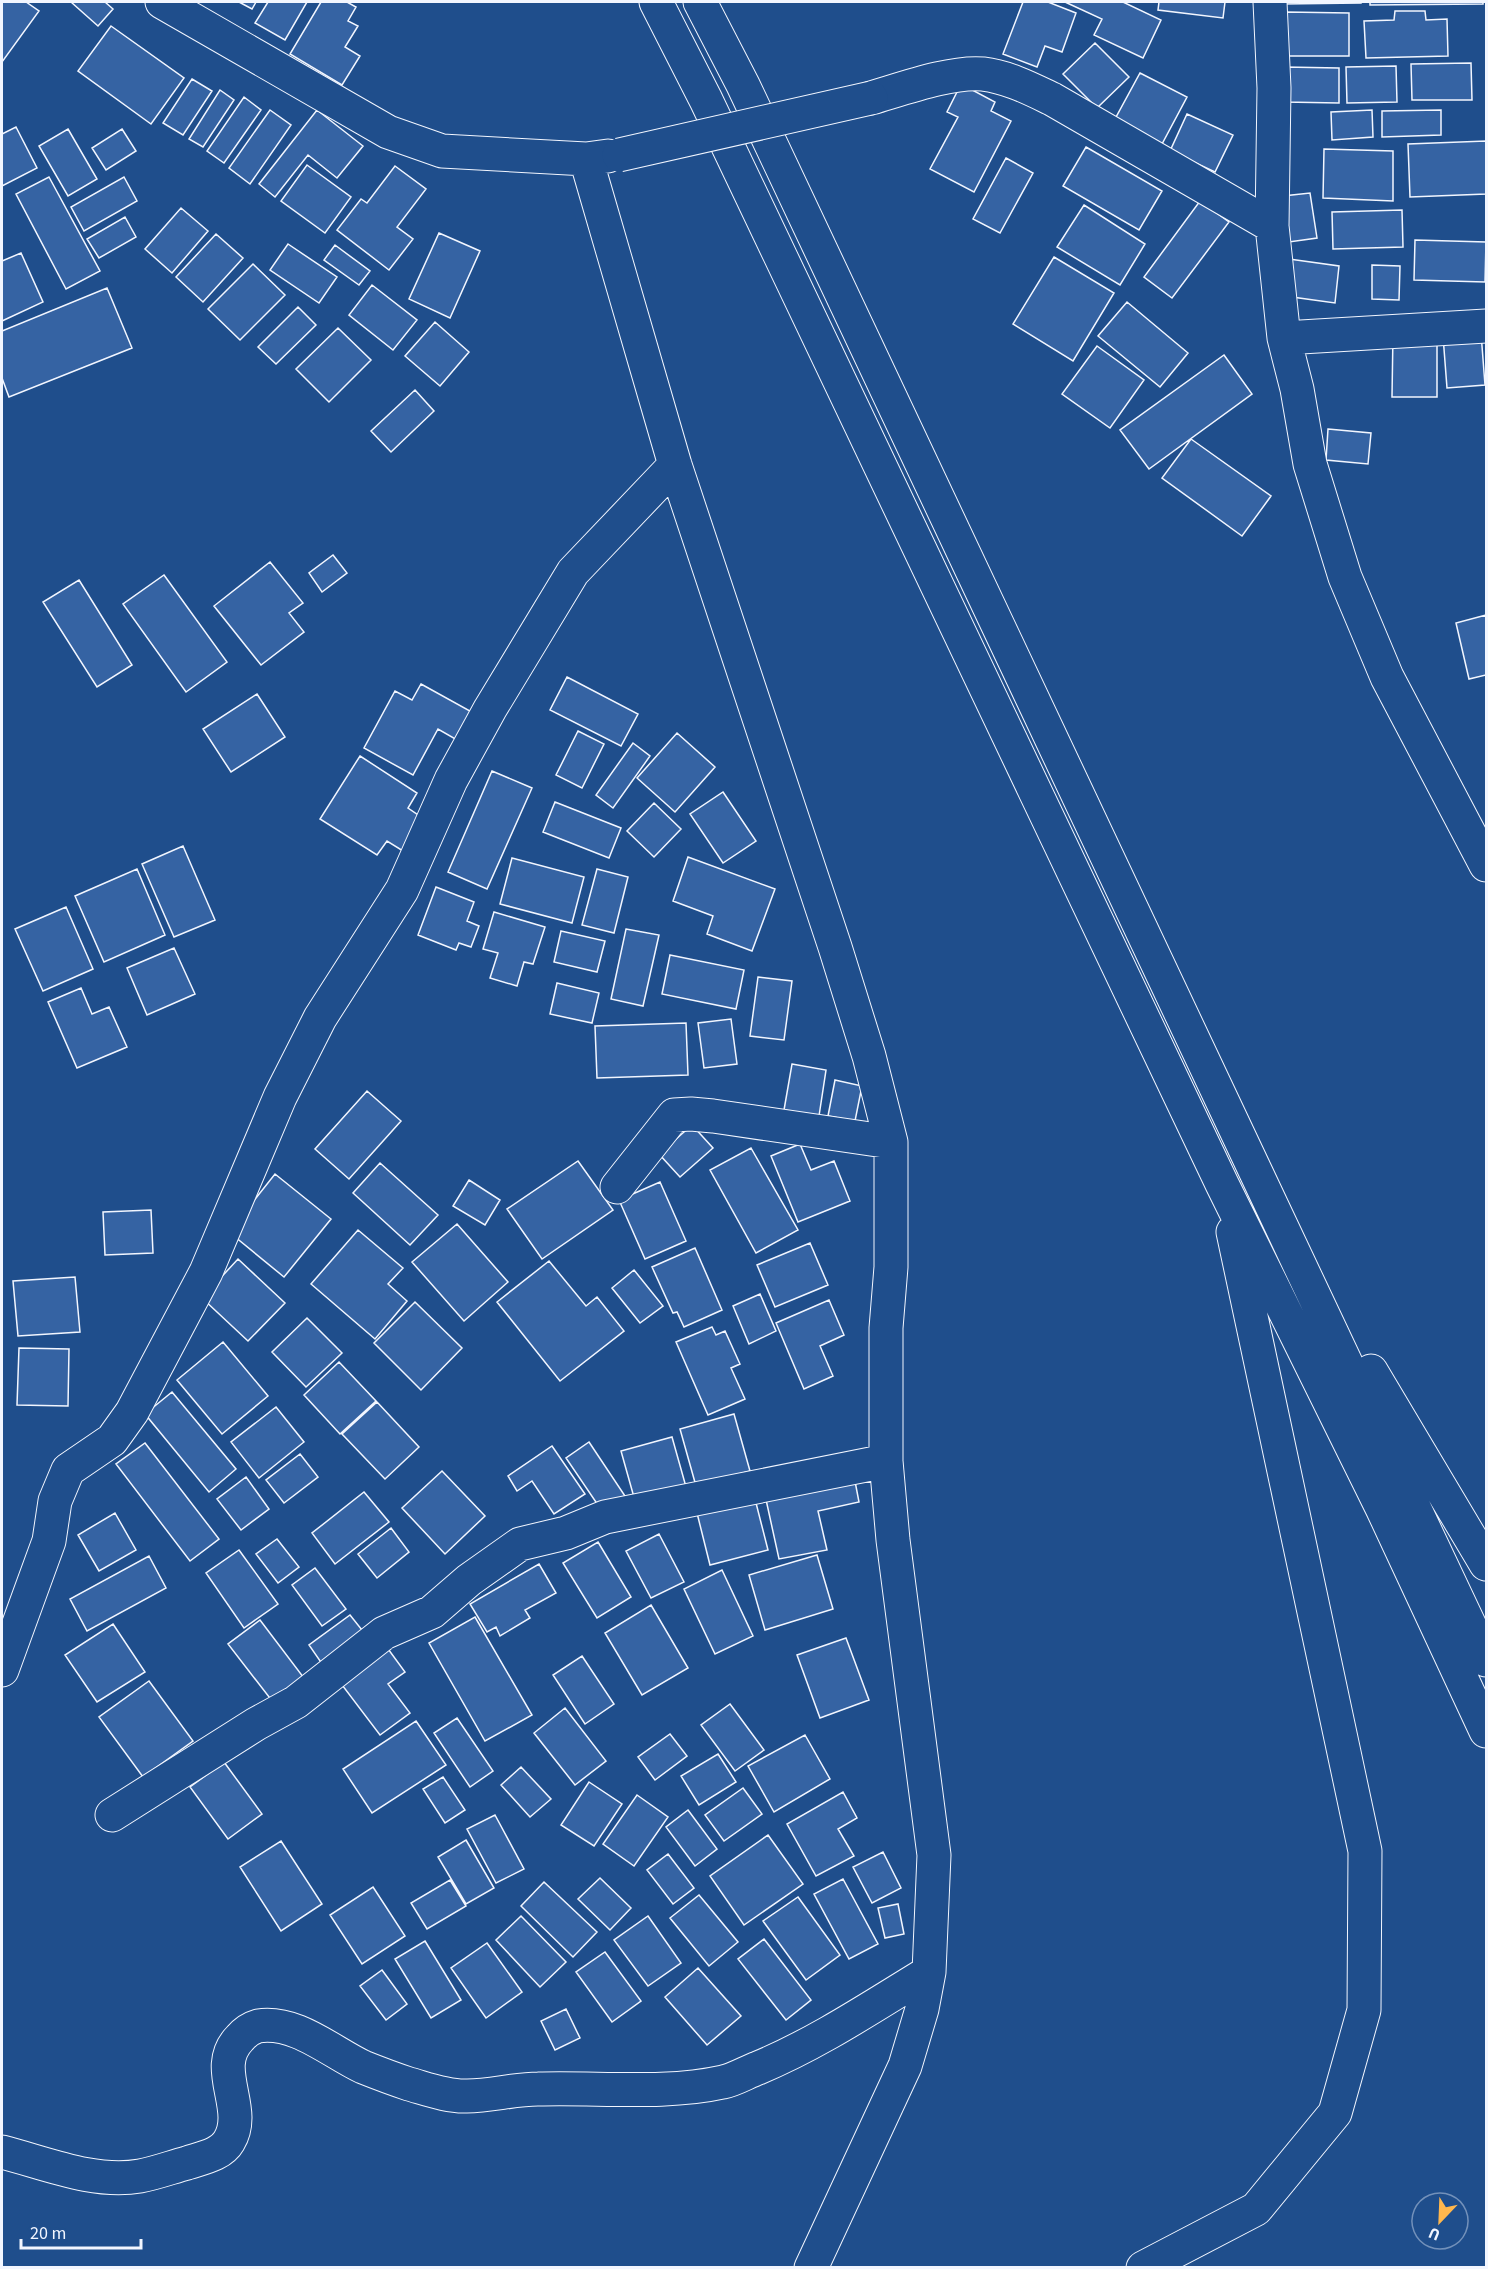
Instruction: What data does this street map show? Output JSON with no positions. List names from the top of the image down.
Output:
{
  "scale_bar": "20 m",
  "north": "bottom left"
}
